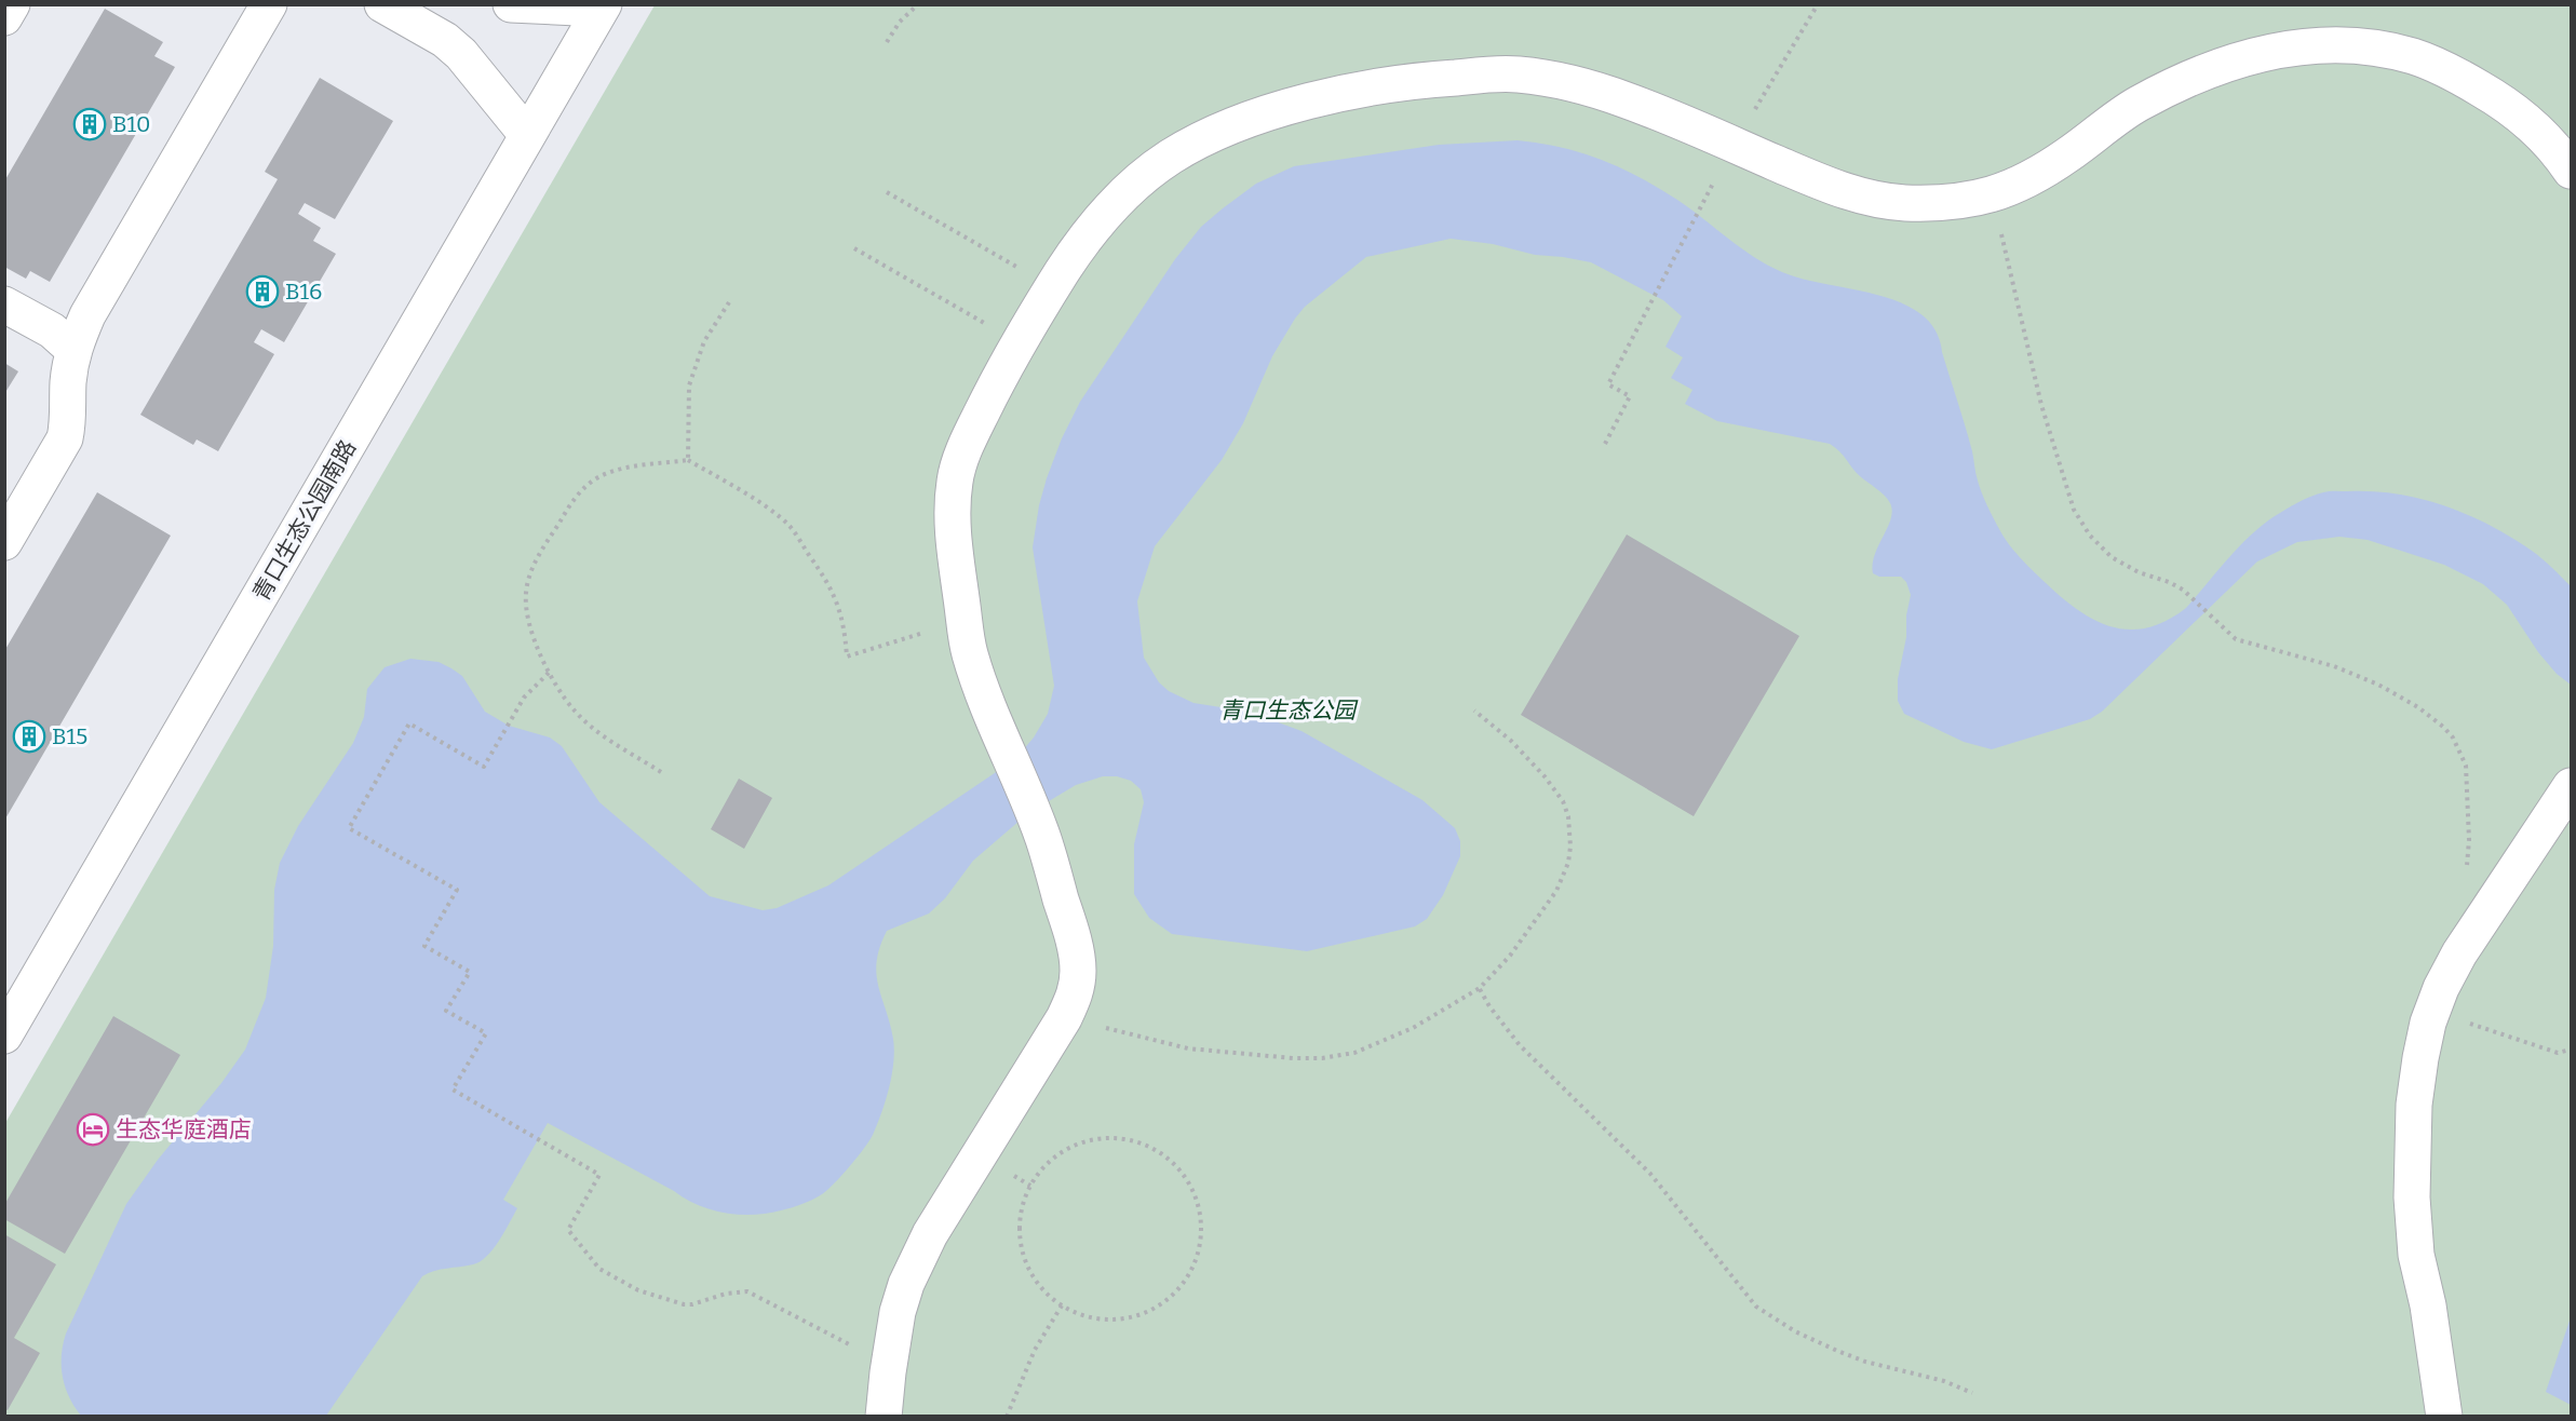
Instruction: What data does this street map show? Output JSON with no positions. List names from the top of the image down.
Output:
{
  "streets": {
    "street": ["青口生态公园南路"]
  },
  "parks": ["青口生态公园"],
  "places": {
    "building": ["B10", "B16", "B15"],
    "hotel": ["生态华庭酒店"]
  }
}
